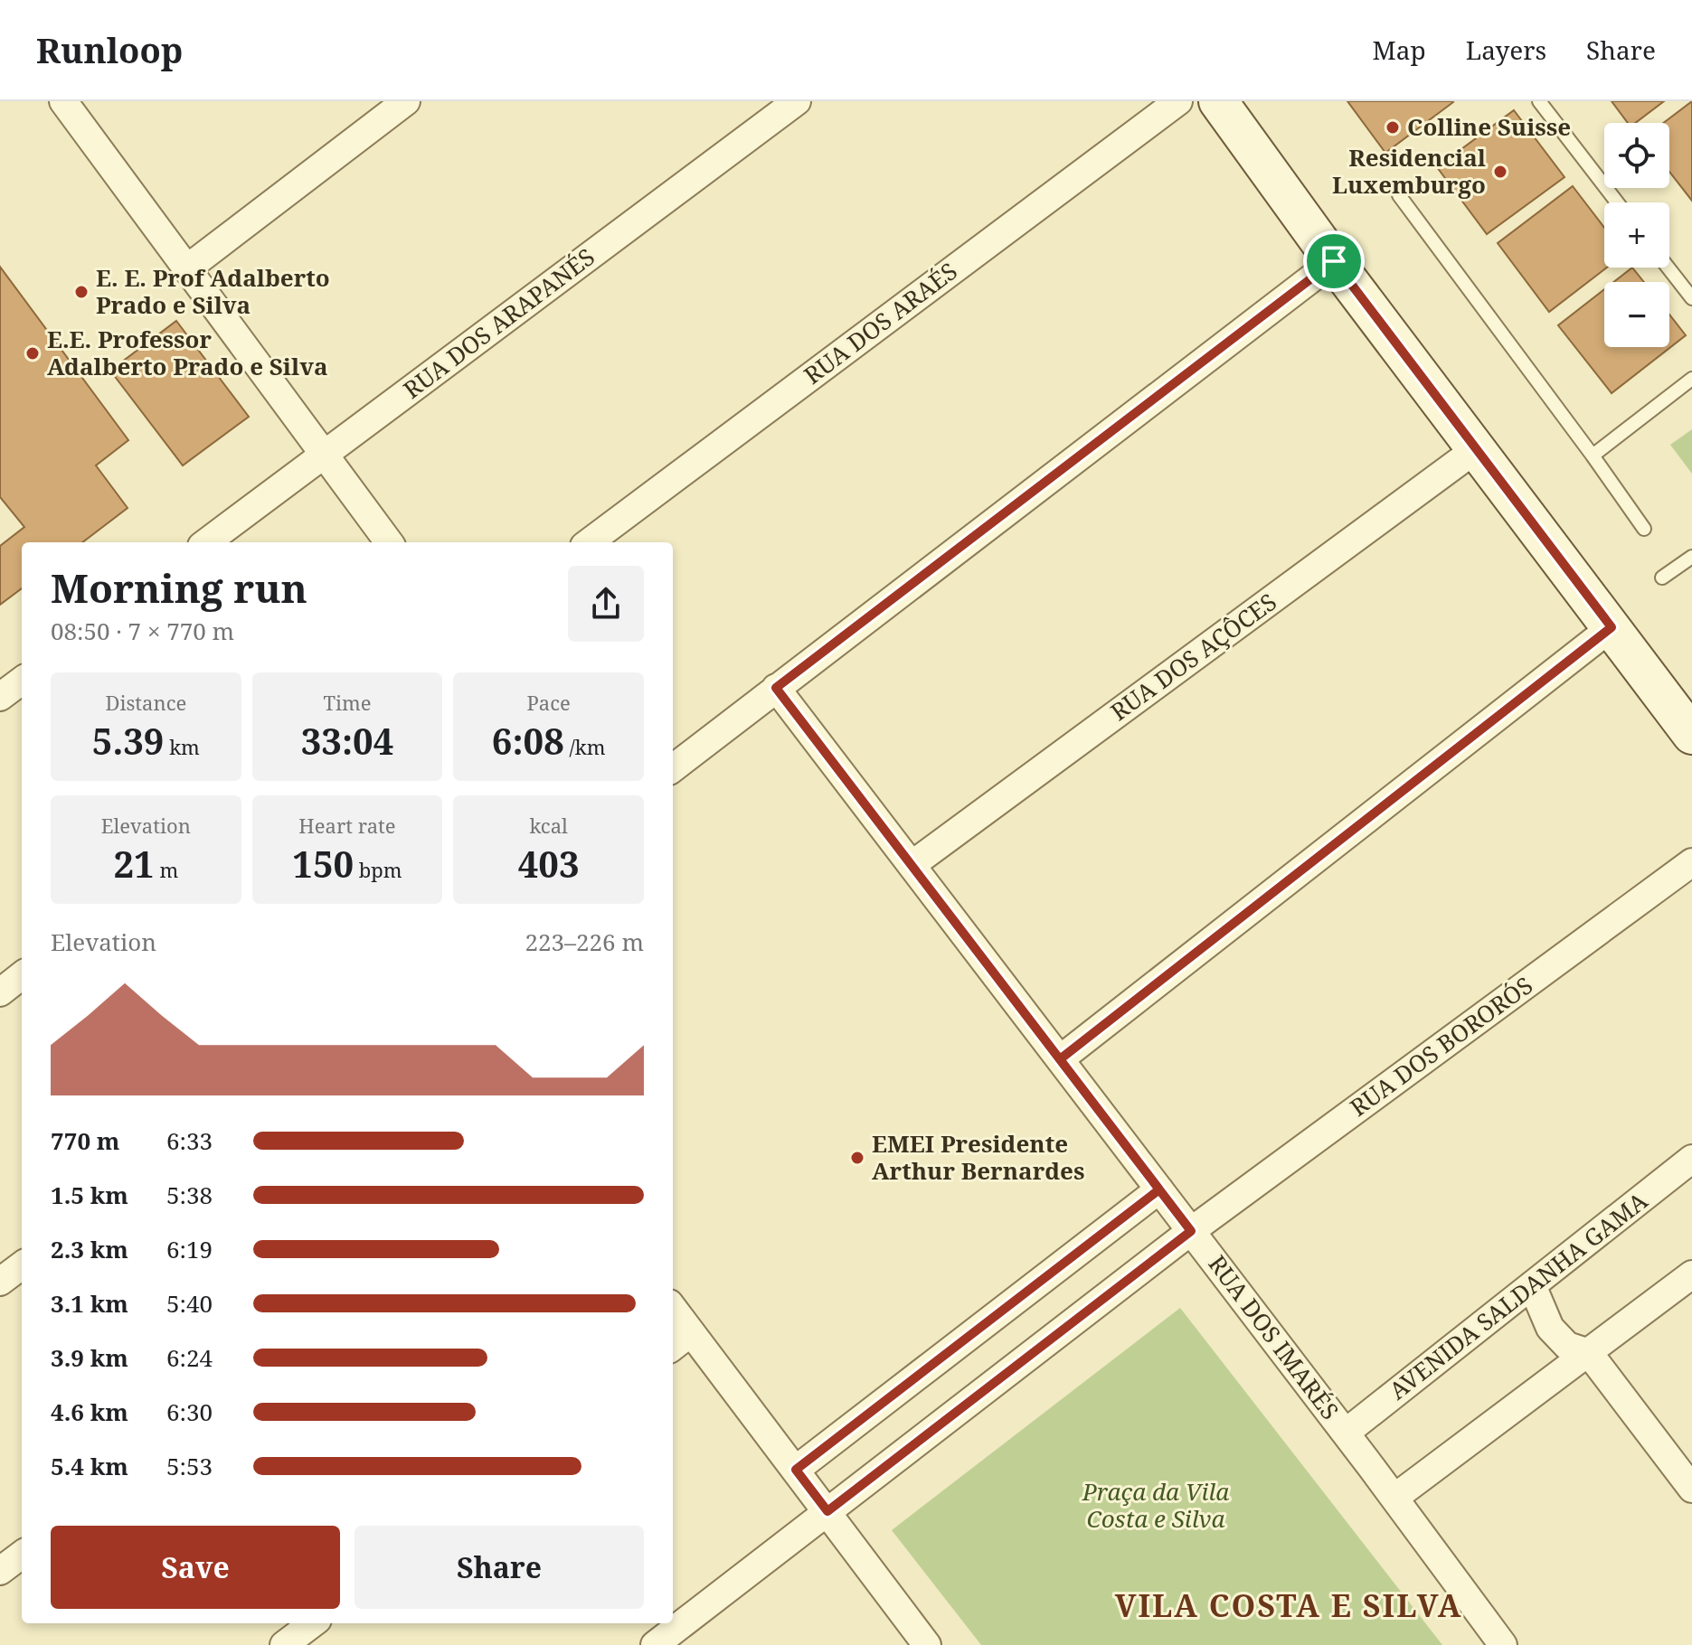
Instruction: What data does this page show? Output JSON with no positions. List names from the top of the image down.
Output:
{
  "streets": {
    "street": [
      "RUA DOS ARAPANÉS",
      "RUA DOS ARAÉS",
      "RUA DOS AÇÔCES",
      "RUA DOS BORORÓS",
      "AVENIDA SALDANHA GAMA",
      "RUA DOS IMARÉS"
    ]
  },
  "crossings": [
    ["RUA DOS AÇÔCES", "RUA DOS IMARÉS"],
    ["RUA DOS BORORÓS", "RUA DOS IMARÉS"],
    ["AVENIDA SALDANHA GAMA", "RUA DOS IMARÉS"]
  ],
  "districts": ["VILA COSTA E SILVA"],
  "parks": ["Praça da Vila Costa e Silva"],
  "places": [
    "Colline Suisse",
    "Residencial Luxemburgo",
    "E. E. Prof Adalberto Prado e Silva",
    "E.E. Professor Adalberto Prado e Silva",
    "EMEI Presidente Arthur Bernardes"
  ],
  "page": {
    "header": "Runloop",
    "nav": ["Map", "Layers", "Share"],
    "map_buttons": ["+", "−"],
    "heading": ["Morning run", "08:50 · 7 × 770 m"],
    "stats": [
      ["Distance", "5.39 km"],
      ["Time", "33:04"],
      ["Pace", "6:08 /km"],
      ["Elevation", "21 m"],
      ["Heart rate", "150 bpm"],
      ["kcal", "403"]
    ],
    "chart": ["Elevation", "223–226 m"],
    "list": [
      {
        "name": "770 m",
        "note": "6:33"
      },
      {
        "name": "1.5 km",
        "note": "5:38"
      },
      {
        "name": "2.3 km",
        "note": "6:19"
      },
      {
        "name": "3.1 km",
        "note": "5:40"
      },
      {
        "name": "3.9 km",
        "note": "6:24"
      },
      {
        "name": "4.6 km",
        "note": "6:30"
      },
      {
        "name": "5.4 km",
        "note": "5:53"
      }
    ],
    "buttons": ["Save", "Share"]
  }
}
